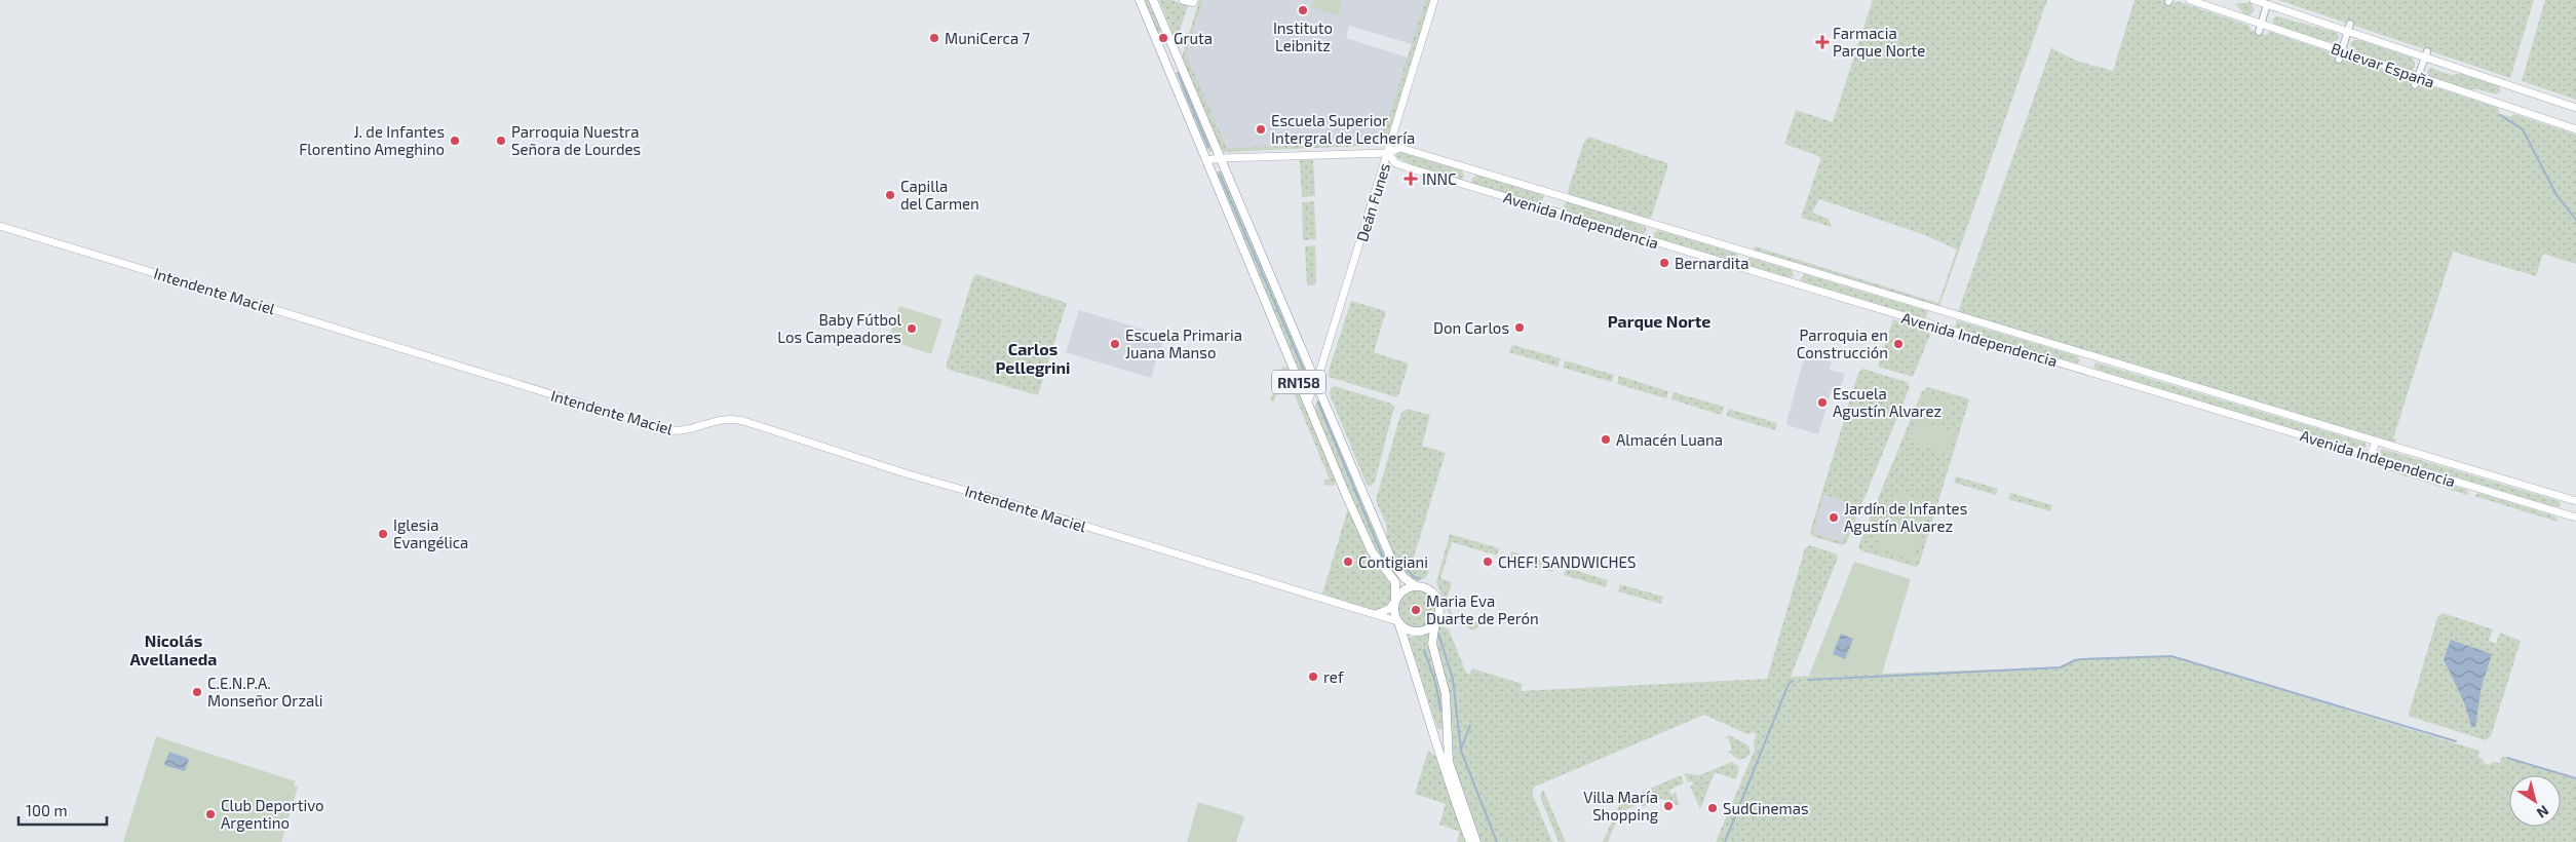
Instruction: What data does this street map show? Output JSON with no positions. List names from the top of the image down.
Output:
{
  "streets": {
    "highway": ["RN158"],
    "main road": [
      "Bulevar España",
      "Deán Funes",
      "Avenida Independencia",
      "Intendente Maciel"
    ]
  },
  "crossings": [
    ["Deán Funes", "Avenida Independencia"],
    ["Deán Funes", "RN158"],
    ["Avenida Independencia", "RN158"],
    ["Intendente Maciel", "RN158"]
  ],
  "districts": ["Parque Norte", "Carlos Pellegrini", "Nicolás Avellaneda"],
  "places": {
    "other": [
      "Instituto Leibnitz",
      "MuniCerca 7",
      "Gruta",
      "Escuela Superior Intergral de Lechería",
      "J. de Infantes Florentino Ameghino",
      "Parroquia Nuestra Señora de Lourdes",
      "Capilla del Carmen",
      "Bernardita",
      "Don Carlos",
      "Baby Fútbol Los Campeadores",
      "Escuela Primaria Juana Manso",
      "Parroquia en Construcción",
      "Escuela Agustín Alvarez",
      "Almacén Luana",
      "Jardín de Infantes Agustín Alvarez",
      "Iglesia Evangélica",
      "Contigiani",
      "CHEF! SANDWICHES",
      "Maria Eva Duarte de Perón",
      "ref",
      "C.E.N.P.A. Monseñor Orzali",
      "Villa María Shopping",
      "SudCinemas",
      "Club Deportivo Argentino"
    ],
    "health": ["Farmacia Parque Norte", "INNC"]
  },
  "scale_bar": "100 m",
  "north": "bottom right"
}
